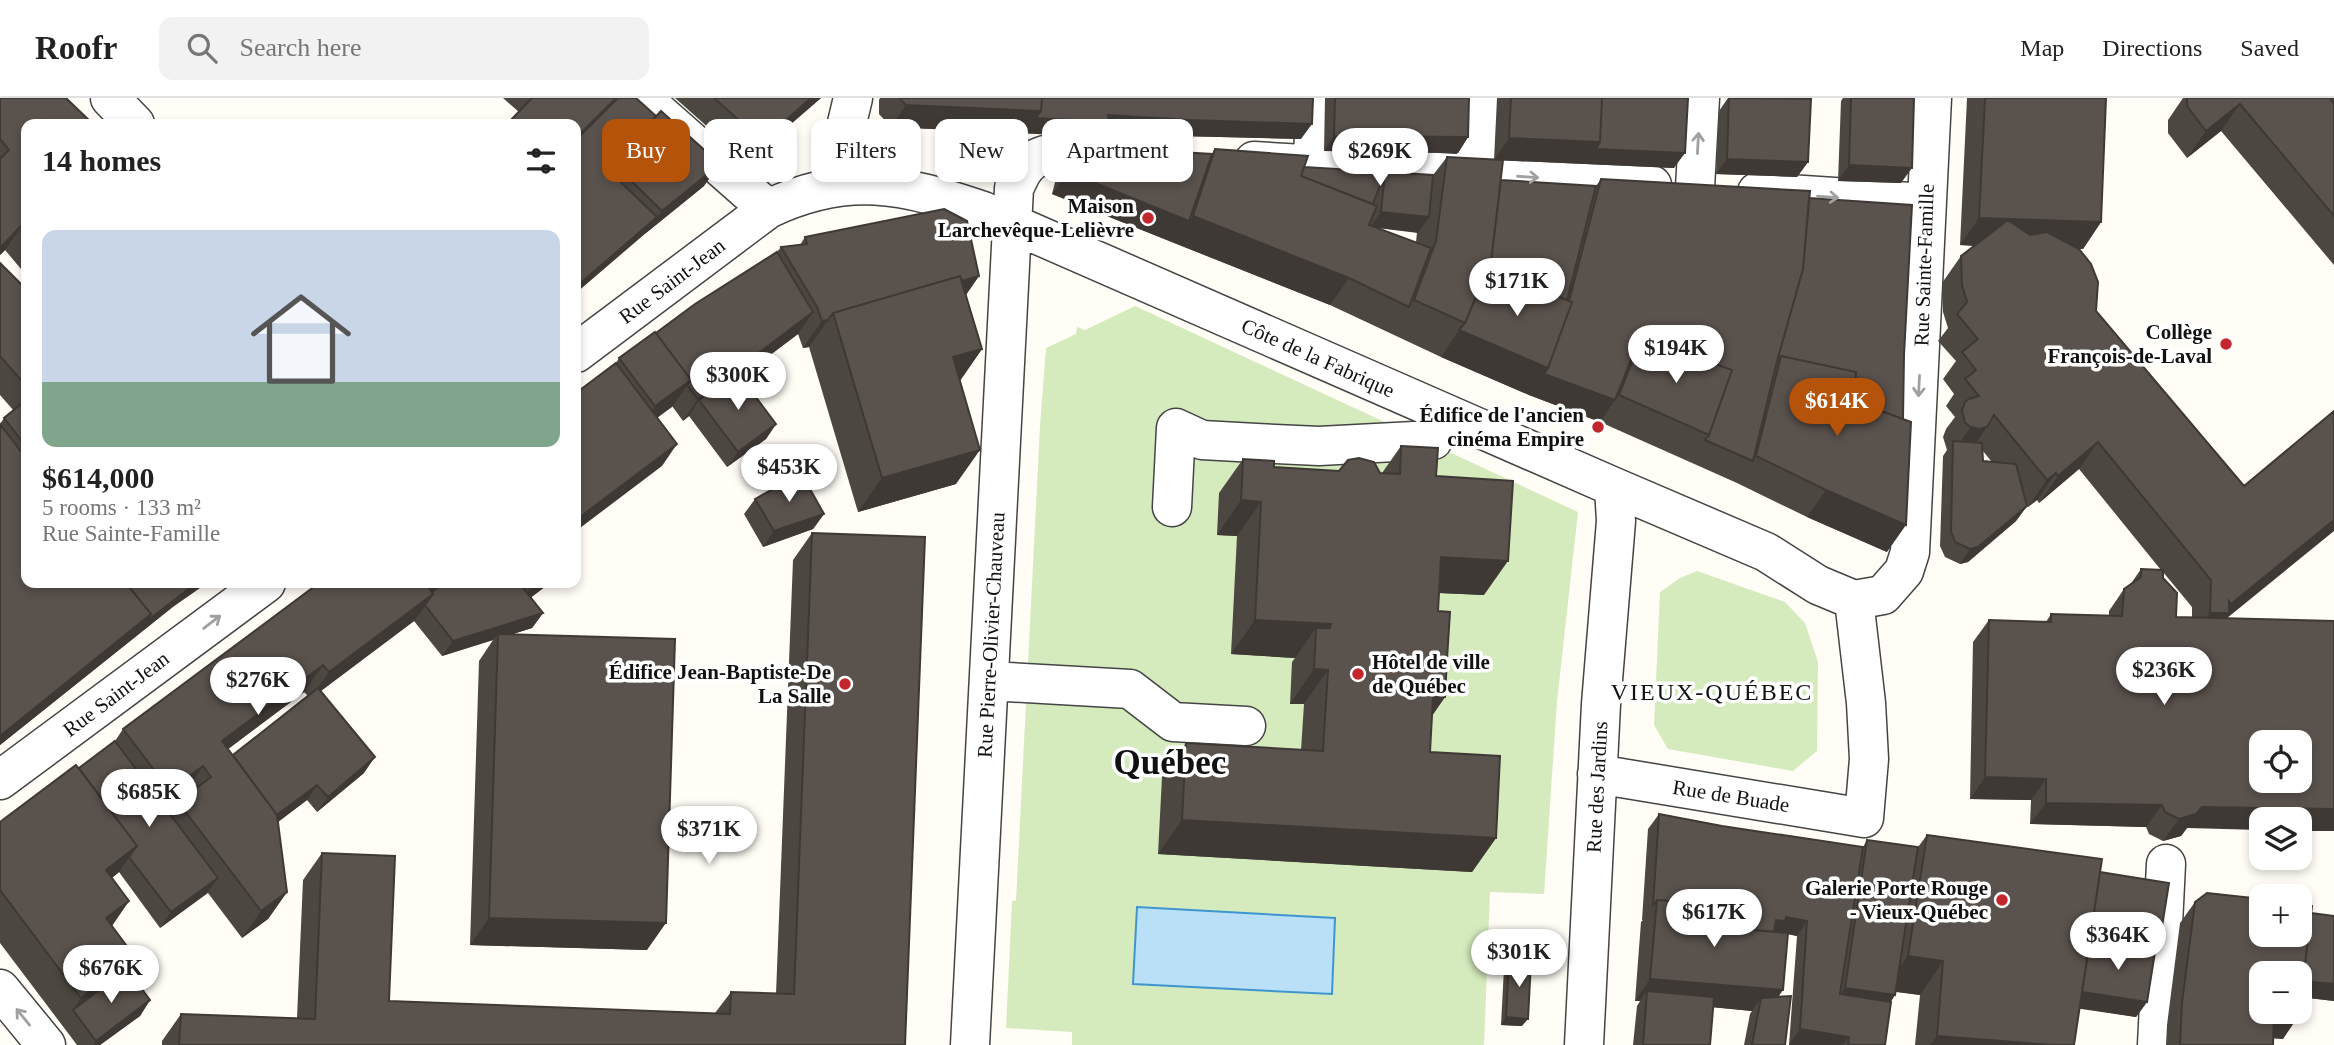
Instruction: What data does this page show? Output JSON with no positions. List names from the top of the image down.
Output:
{
  "streets": {
    "street": [
      "Rue Sainte-Famille",
      "Rue Saint-Jean",
      "Côte de la Fabrique",
      "Rue Pierre-Olivier-Chauveau",
      "Rue des Jardins",
      "Rue de Buade"
    ]
  },
  "crossings": [
    ["Rue Sainte-Famille", "Côte de la Fabrique"],
    ["Rue Sainte-Famille", "Rue de Buade"],
    ["Rue Saint-Jean", "Côte de la Fabrique"],
    ["Côte de la Fabrique", "Rue Pierre-Olivier-Chauveau"],
    ["Côte de la Fabrique", "Rue des Jardins"],
    ["Côte de la Fabrique", "Rue de Buade"],
    ["Rue des Jardins", "Rue de Buade"]
  ],
  "one_way": ["Rue Sainte-Famille", "Rue Saint-Jean"],
  "districts": ["VIEUX-QUÉBEC", "Québec"],
  "places": [
    "Maison Larchevêque-Lelièvre",
    "Collège François-de-Laval",
    "Édifice de l'ancien cinéma Empire",
    "Hôtel de ville de Québec",
    "Édifice Jean-Baptiste-De La Salle",
    "Galerie Porte Rouge - Vieux-Québec"
  ],
  "page": {
    "header": "Roofr",
    "search": "Search here",
    "nav": ["Map", "Directions", "Saved"],
    "chip": [
      "Buy",
      "Rent",
      "Filters",
      "New",
      "Apartment"
    ],
    "heading": "14 homes",
    "price": [
      "$269K",
      "$171K",
      "$194K",
      "$300K",
      "$614K",
      "$453K",
      "$236K",
      "$276K",
      "$685K",
      "$371K",
      "$617K",
      "$364K",
      "$301K",
      "$676K"
    ],
    "list": [
      {
        "name": "$614,000",
        "note": "5 rooms · 133 m² · Rue Sainte-Famille"
      }
    ],
    "map_buttons": ["+", "−"]
  }
}
